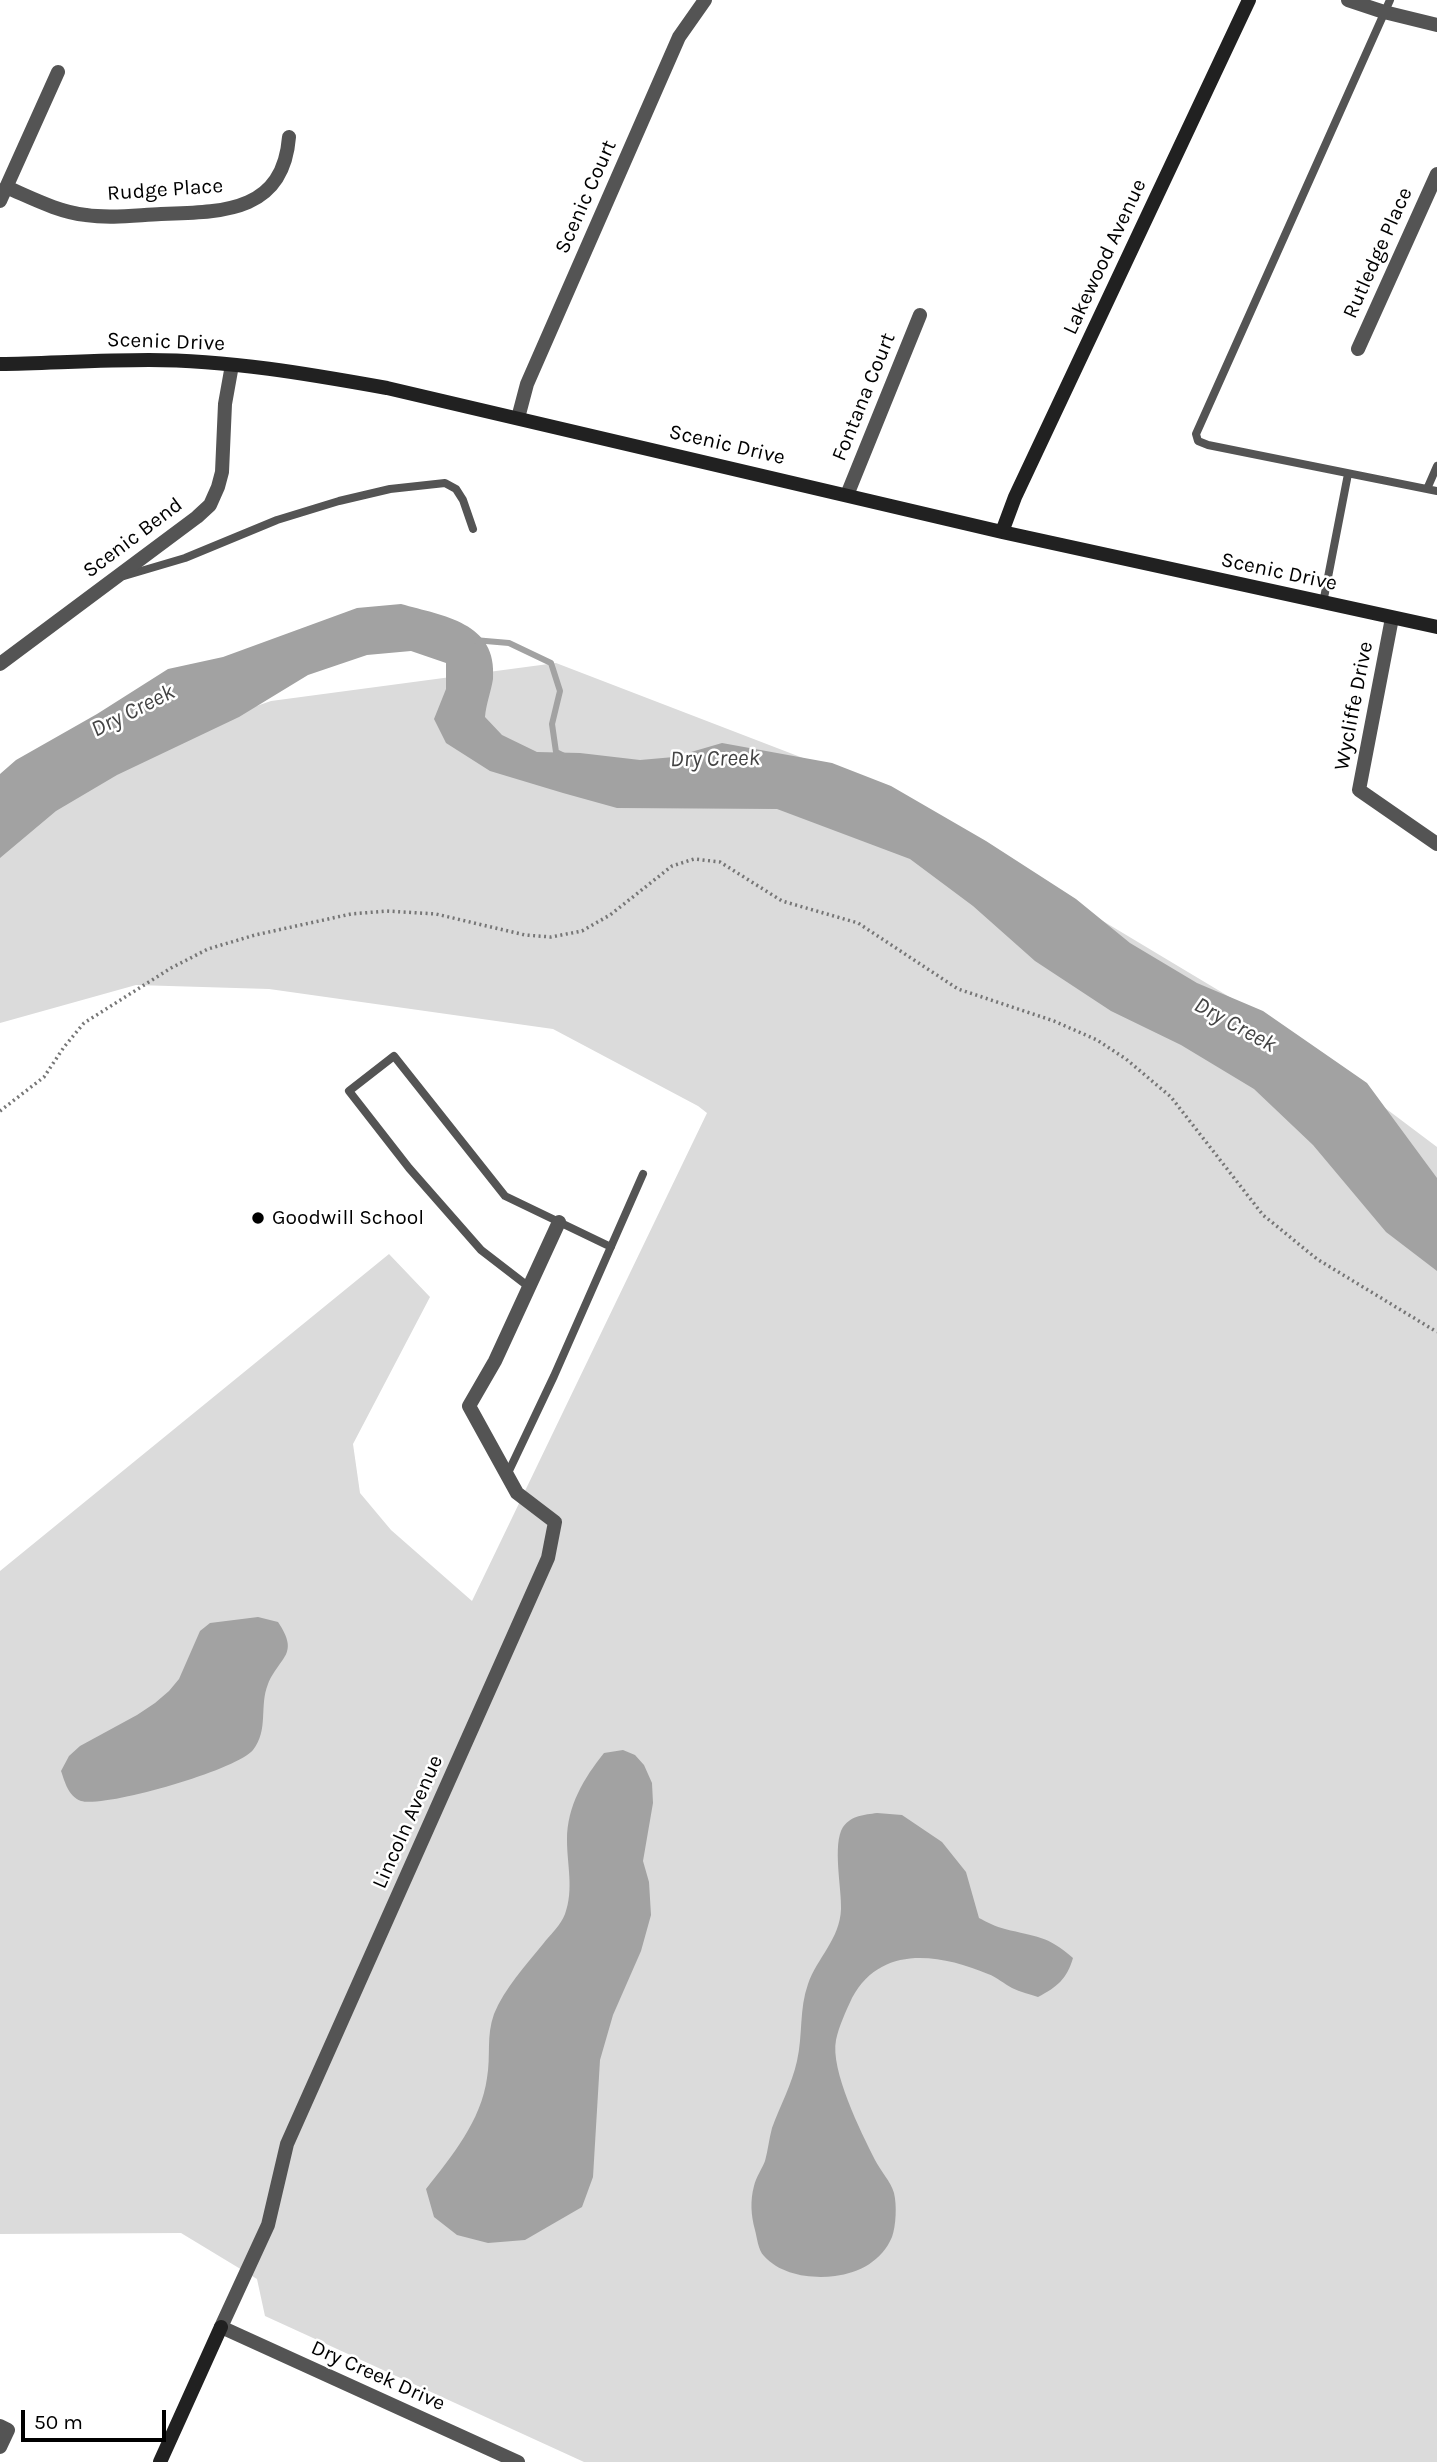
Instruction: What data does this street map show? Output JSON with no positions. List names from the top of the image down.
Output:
{
  "streets": {
    "main road": ["Lakewood Avenue", "Scenic Drive", "Lincoln Avenue"],
    "street": [
      "Rudge Place",
      "Scenic Court",
      "Rutledge Place",
      "Fontana Court",
      "Scenic Bend",
      "Wycliffe Drive",
      "Dry Creek Drive"
    ]
  },
  "crossings": [
    ["Scenic Court", "Scenic Drive"],
    ["Lakewood Avenue", "Scenic Drive"],
    ["Scenic Drive", "Fontana Court"],
    ["Scenic Drive", "Scenic Bend"],
    ["Scenic Drive", "Wycliffe Drive"],
    ["Lincoln Avenue", "Dry Creek Drive"]
  ],
  "water": ["Dry Creek"],
  "places": ["Goodwill School"],
  "scale_bar": "50 m"
}
